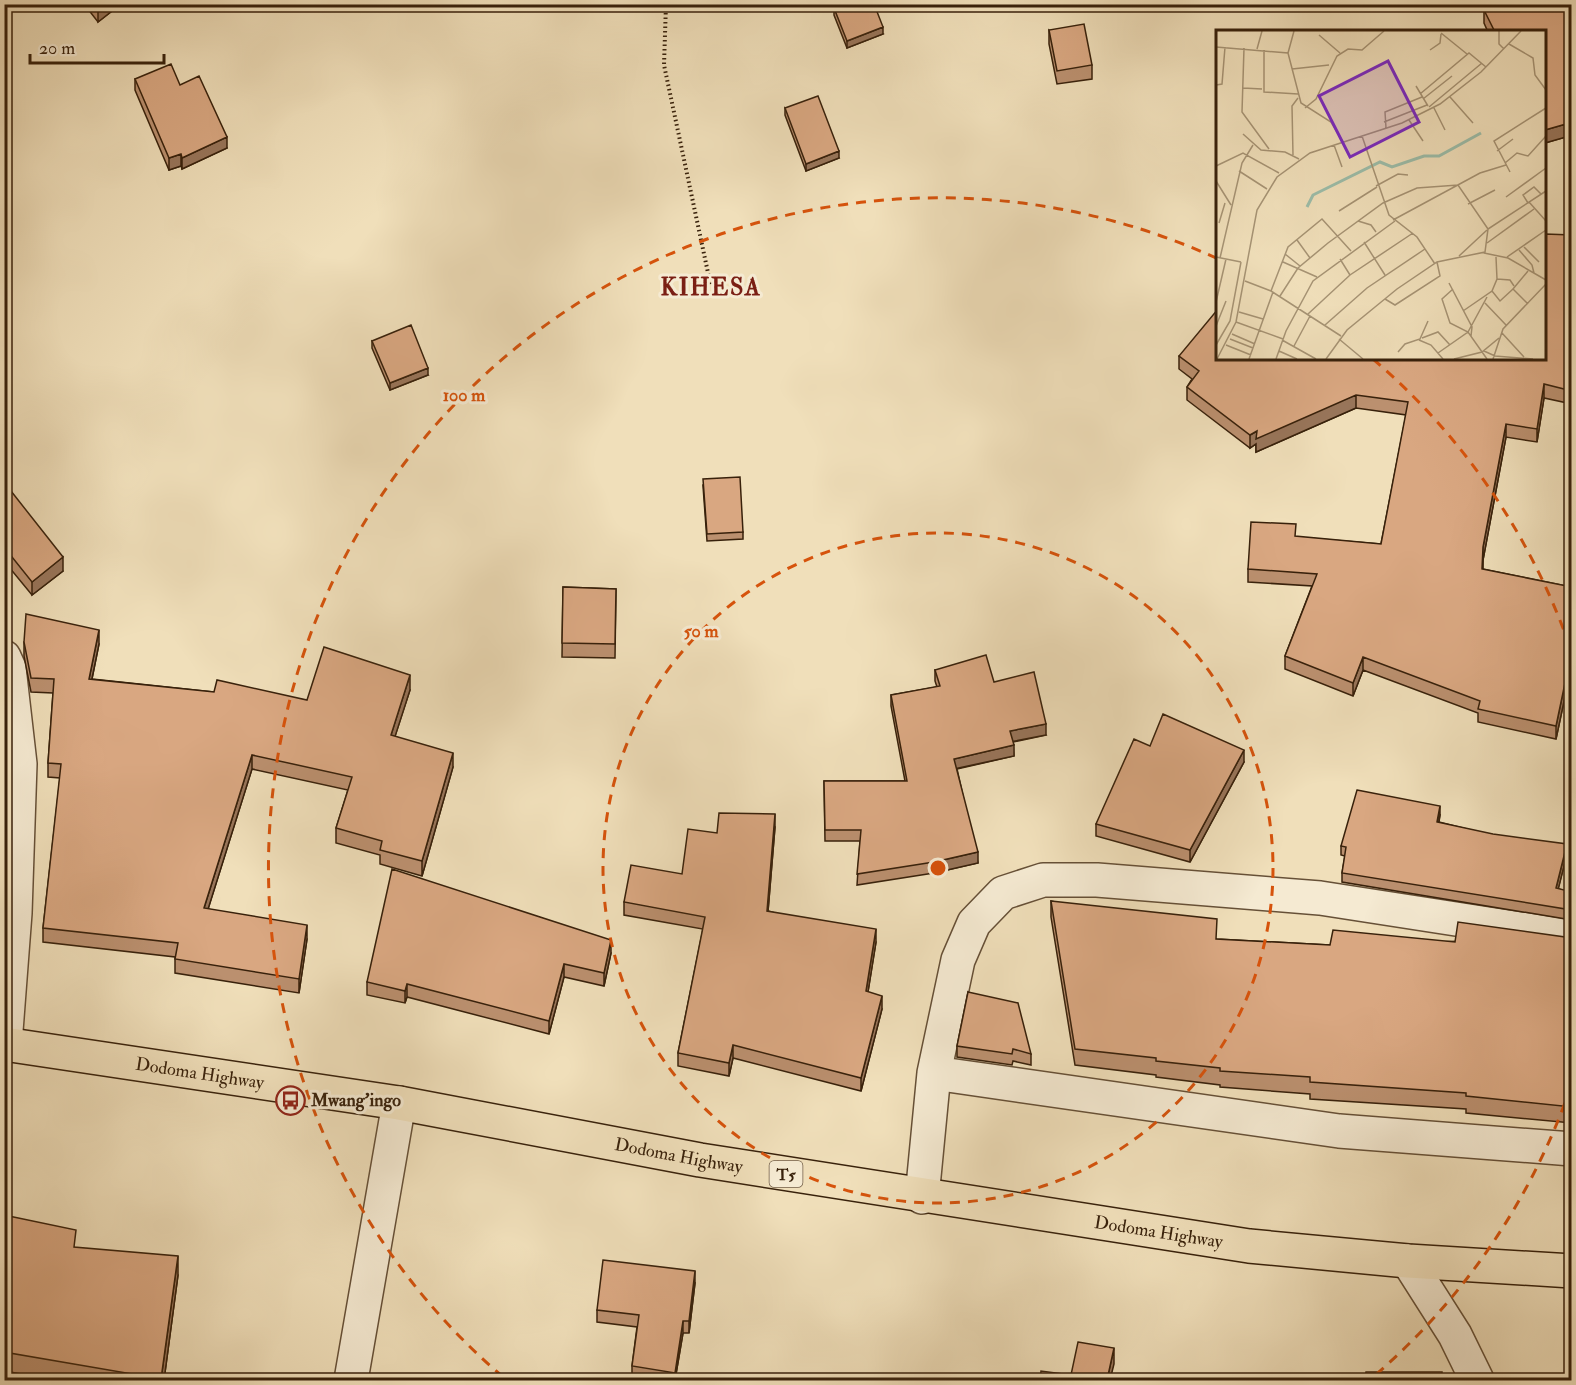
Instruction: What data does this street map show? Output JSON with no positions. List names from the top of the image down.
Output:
{
  "streets": {
    "highway": ["Dodoma Highway", "T5"]
  },
  "districts": ["KIHESA"],
  "places": {
    "bus stop": ["Mwang'ingo"]
  },
  "scale_bar": "20 m",
  "rings": ["100 m", "50 m"]
}
